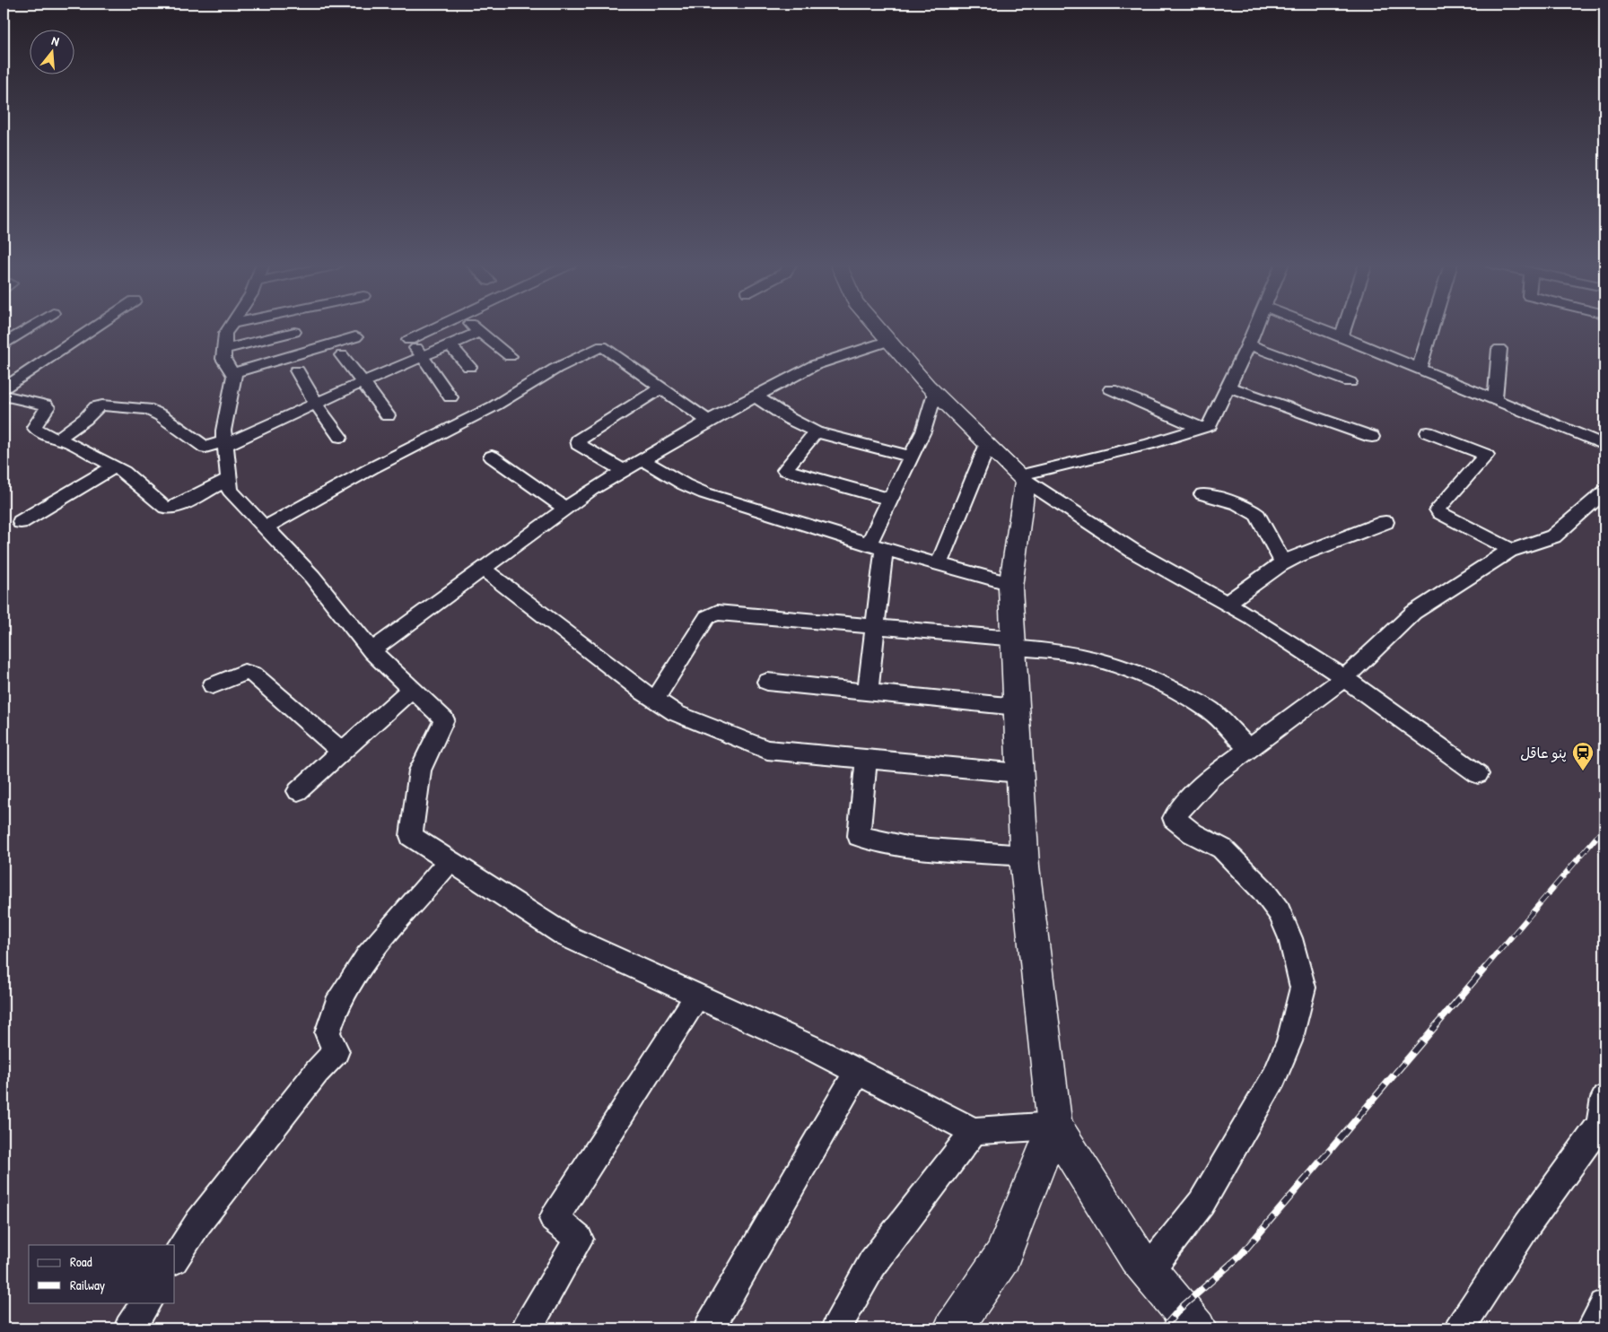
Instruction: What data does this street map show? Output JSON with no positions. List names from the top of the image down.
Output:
{
  "places": {
    "station": ["پنو عاقل"]
  },
  "legend": ["Road", "Railway"],
  "north": "top"
}
